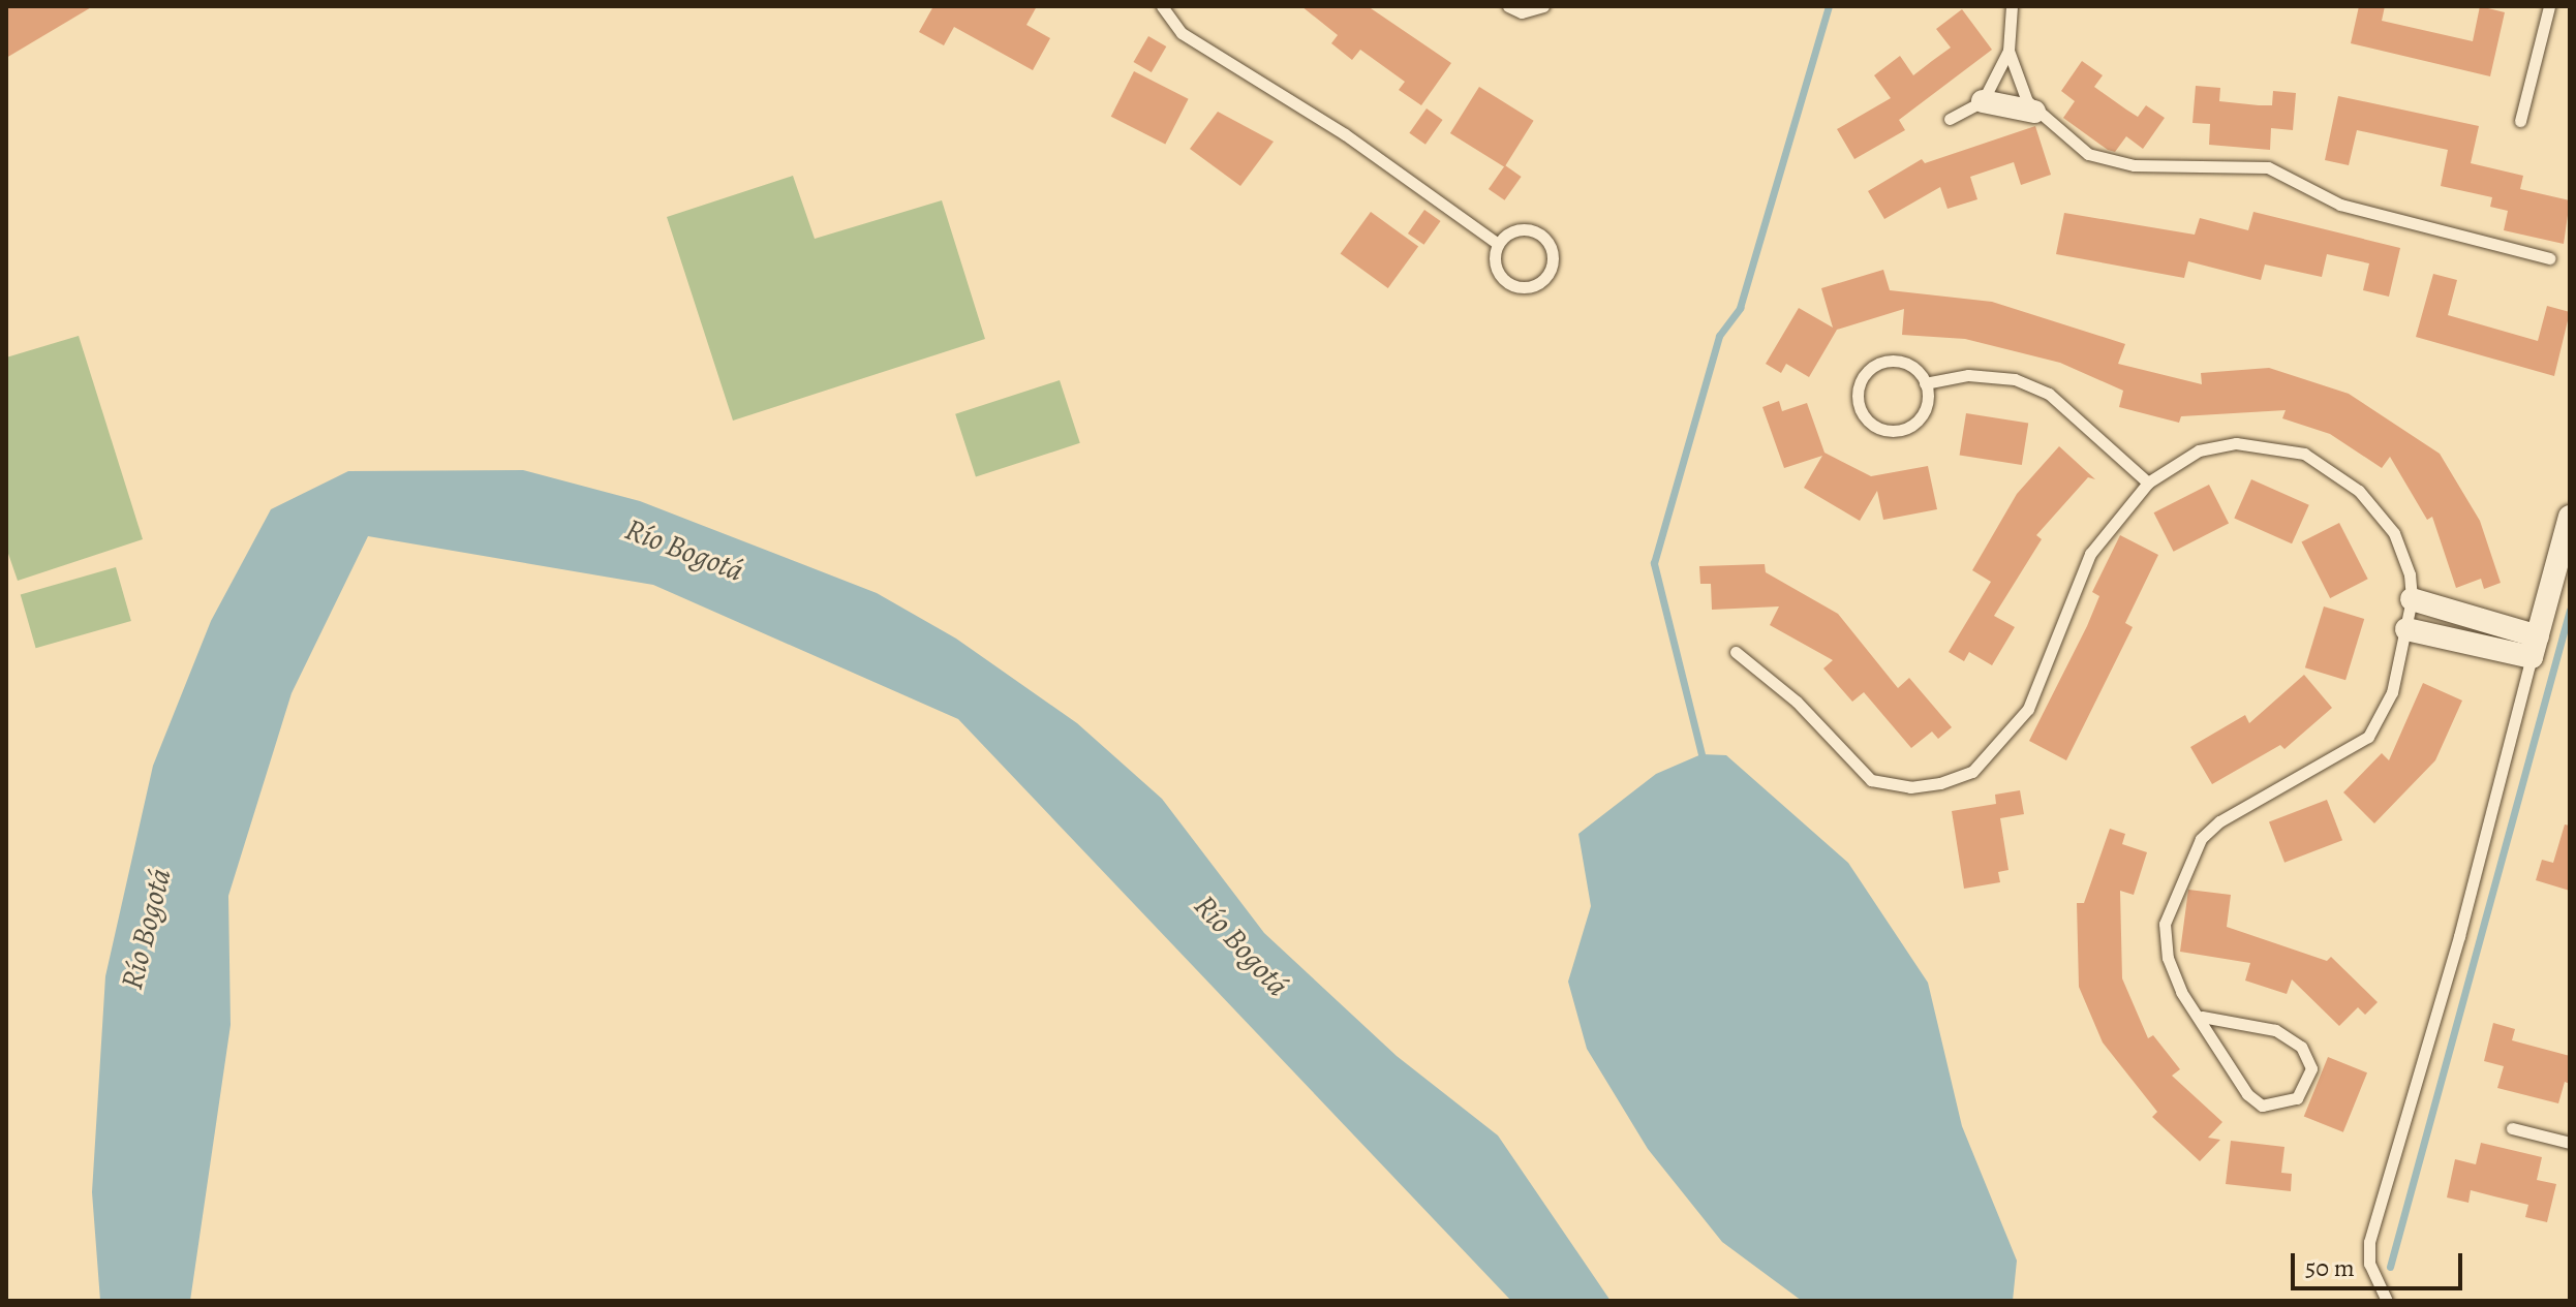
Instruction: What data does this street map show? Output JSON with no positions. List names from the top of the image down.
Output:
{
  "water": ["Río Bogotá"],
  "scale_bar": "50 m"
}
